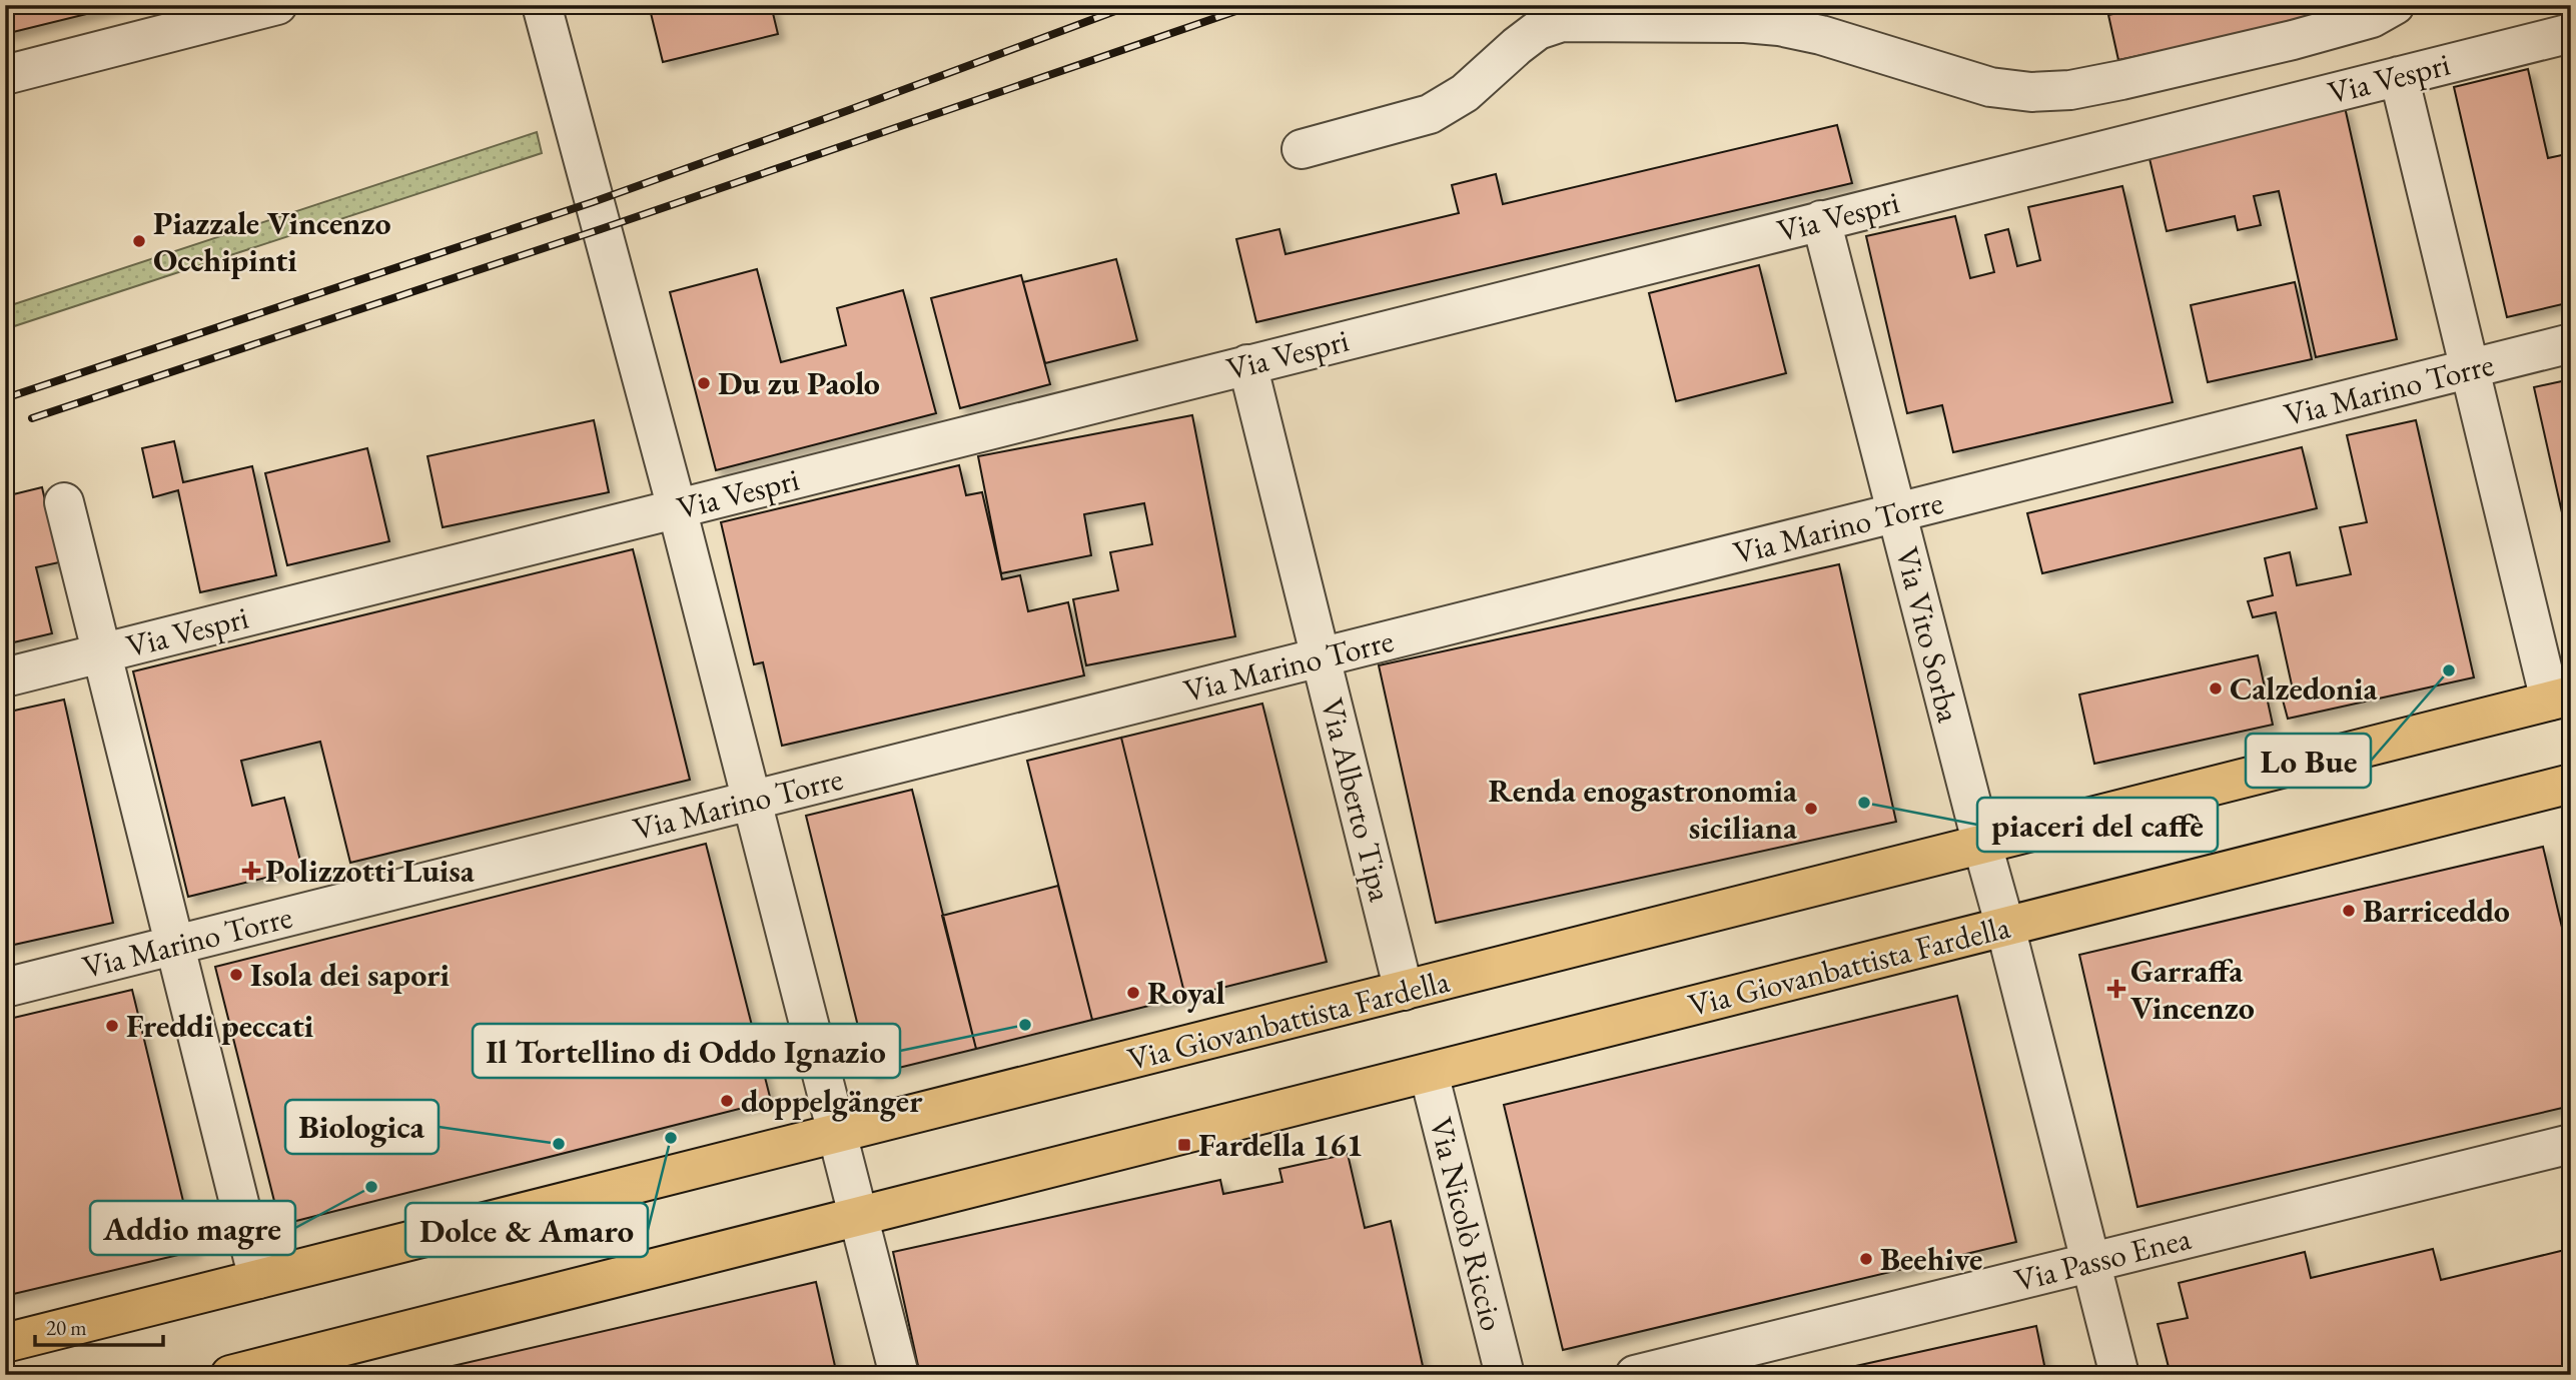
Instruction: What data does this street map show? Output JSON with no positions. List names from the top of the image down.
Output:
{
  "streets": {
    "main road": ["Via Giovanbattista Fardella"],
    "street": [
      "Via Vespri",
      "Via Marino Torre",
      "Via Vito Sorba",
      "Via Alberto Tipa",
      "Via Nicolò Riccio",
      "Via Passo Enea"
    ]
  },
  "crossings": [
    ["Via Vespri", "Via Vito Sorba"],
    ["Via Vespri", "Via Alberto Tipa"],
    ["Via Marino Torre", "Via Vito Sorba"],
    ["Via Marino Torre", "Via Alberto Tipa"],
    ["Via Vito Sorba", "Via Giovanbattista Fardella"],
    ["Via Vito Sorba", "Via Passo Enea"],
    ["Via Alberto Tipa", "Via Giovanbattista Fardella"],
    ["Via Giovanbattista Fardella", "Via Nicolò Riccio"]
  ],
  "places": {
    "other": [
      "Piazzale Vincenzo Occhipinti",
      "Du zu Paolo",
      "Lo Bue",
      "Calzedonia",
      "piaceri del caffè",
      "Renda enogastronomia siciliana",
      "Barriceddo",
      "Isola dei sapori",
      "Royal",
      "Il Tortellino di Oddo Ignazio",
      "Freddi peccati",
      "doppelgänger",
      "Dolce & Amaro",
      "Biologica",
      "Addio magre",
      "Beehive"
    ],
    "health": ["Polizzotti Luisa", "Garraffa Vincenzo"],
    "transit": ["Fardella 161"]
  },
  "scale_bar": "20 m"
}
